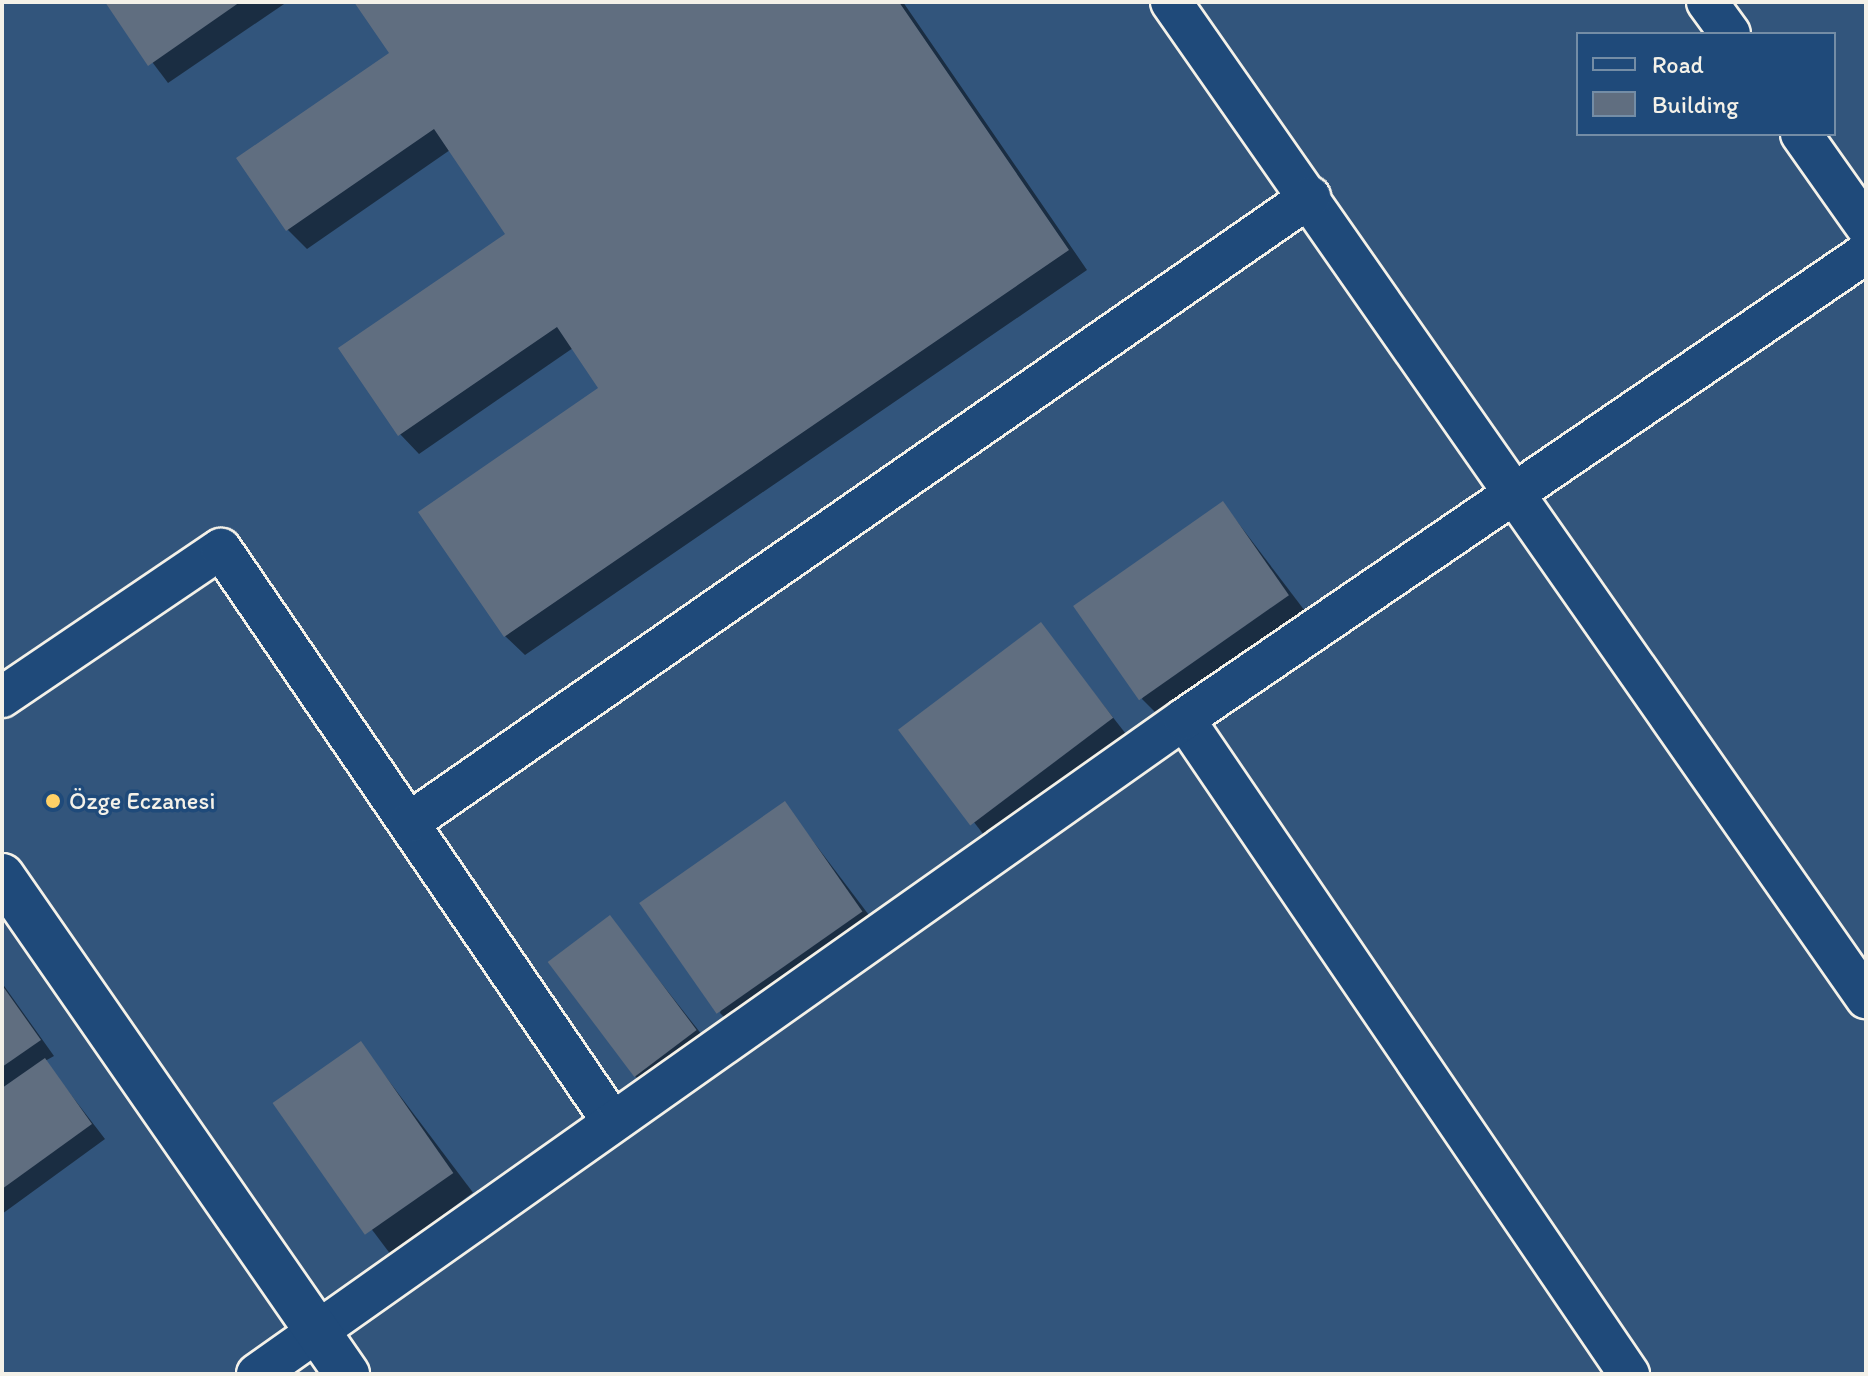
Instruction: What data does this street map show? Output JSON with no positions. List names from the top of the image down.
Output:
{
  "places": ["Özge Eczanesi"],
  "legend": ["Road", "Building"]
}
